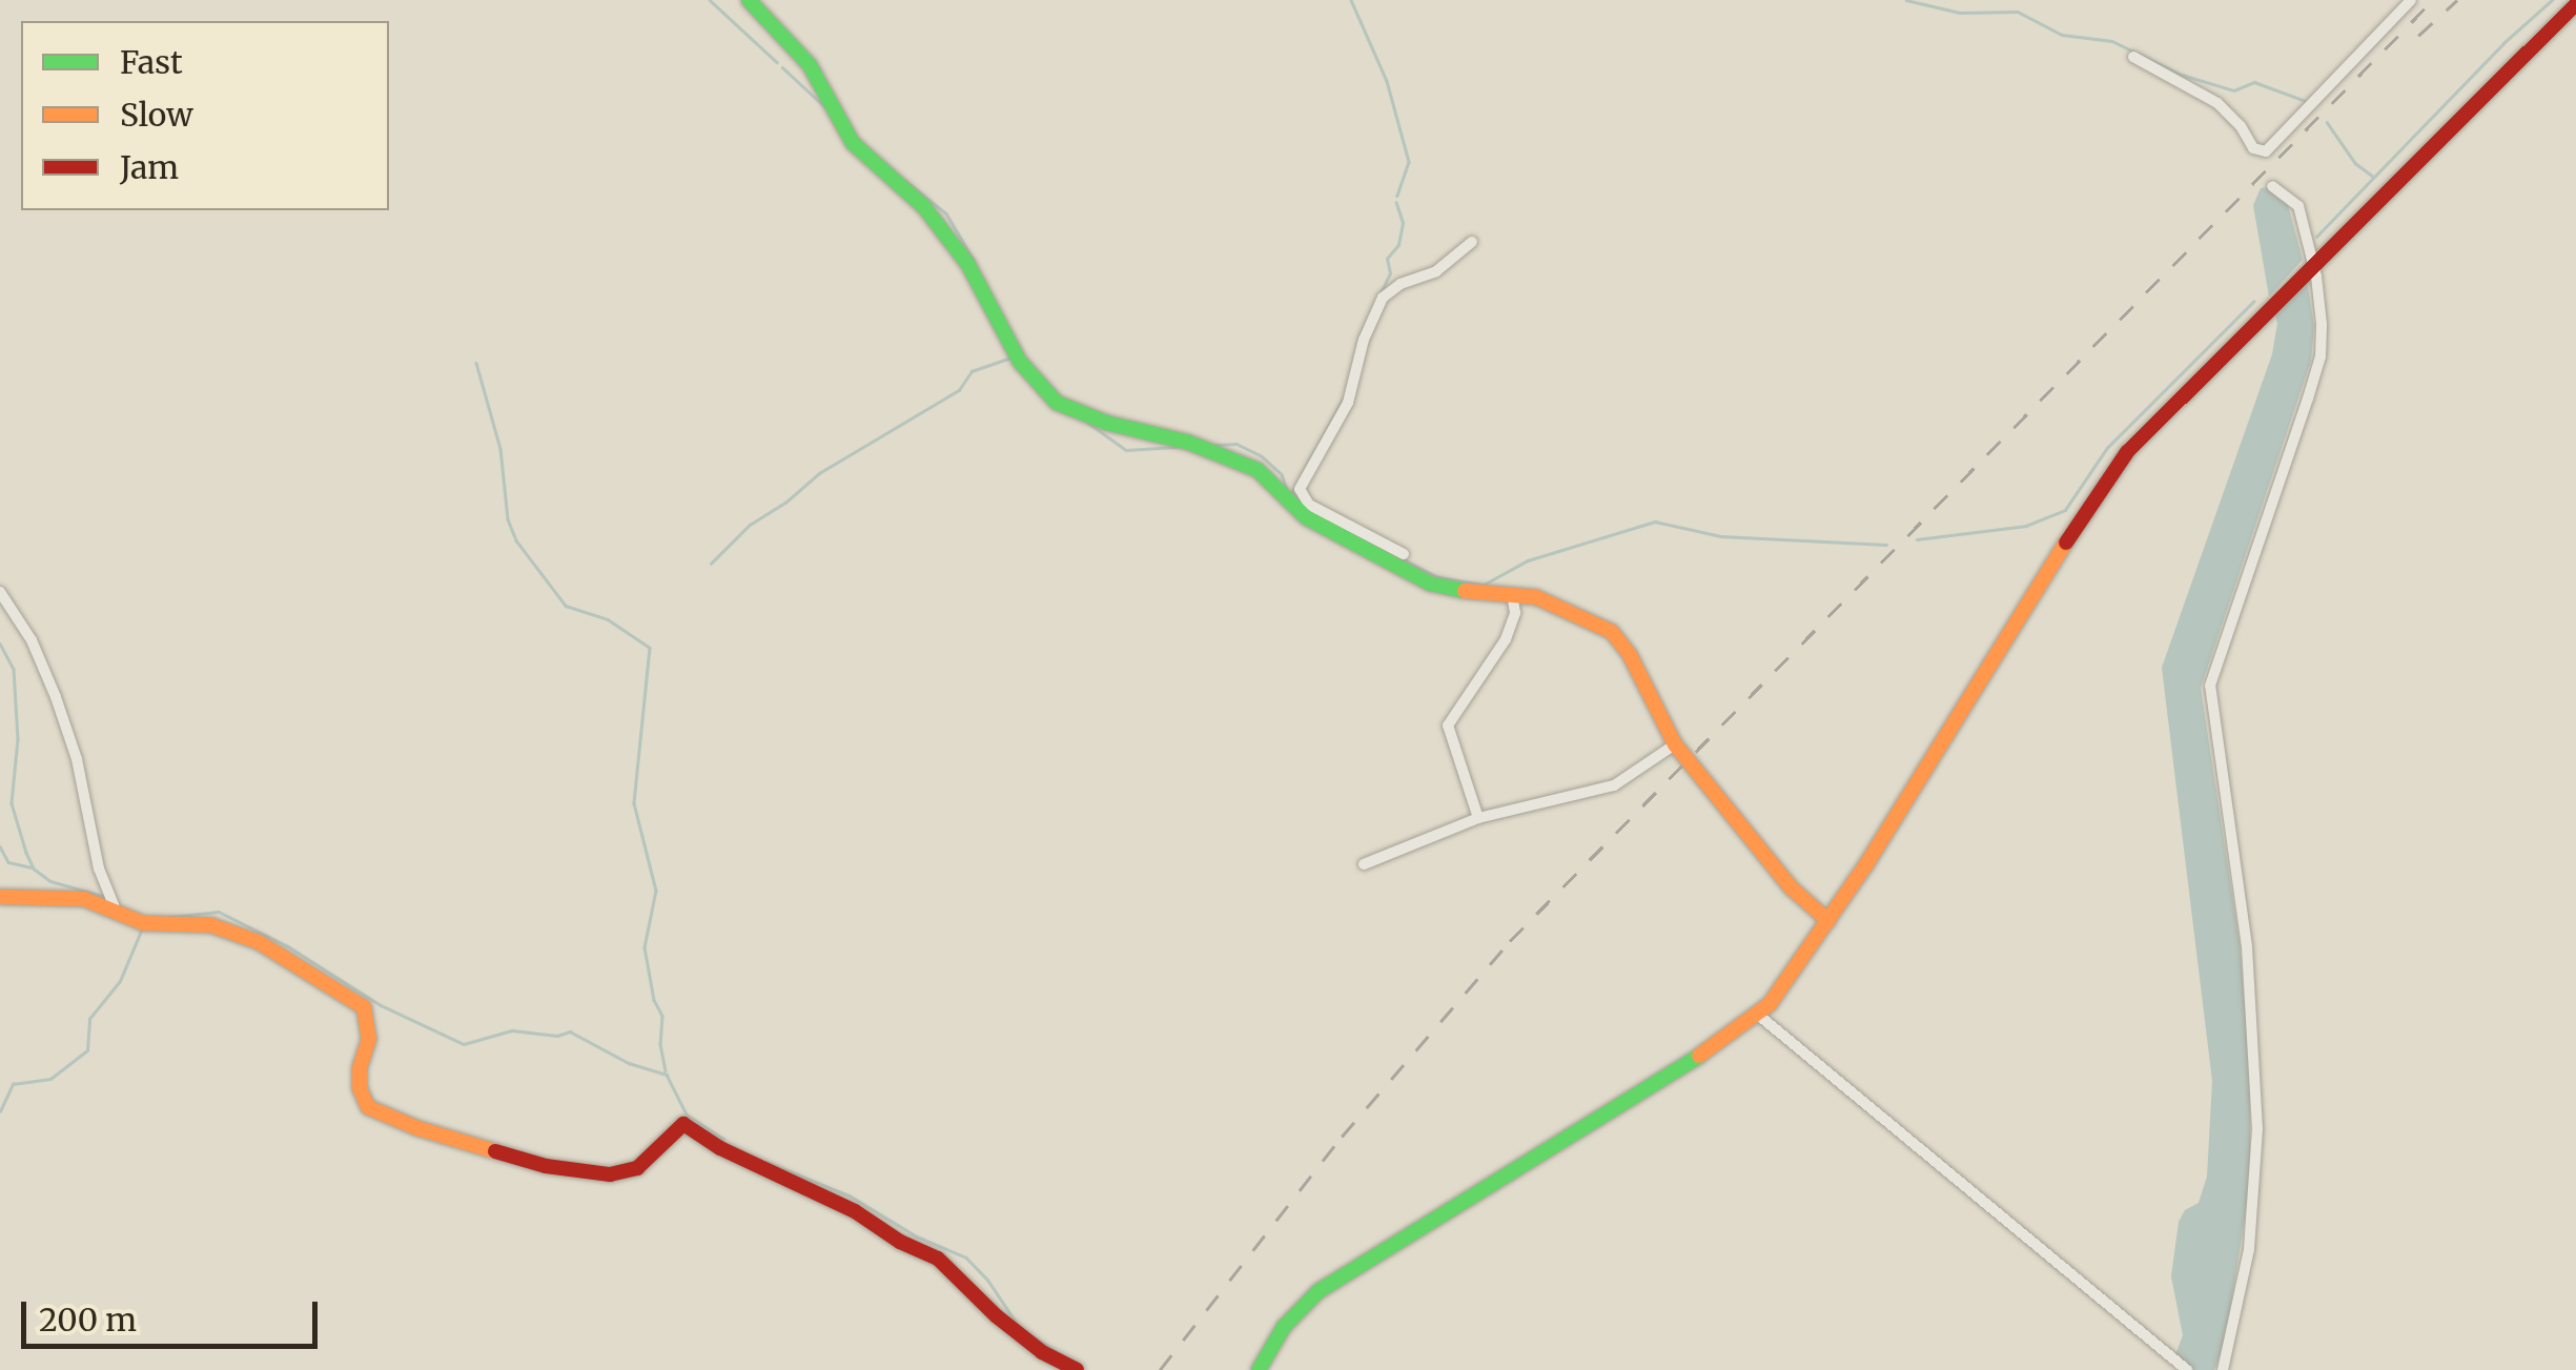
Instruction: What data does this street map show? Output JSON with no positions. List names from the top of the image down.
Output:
{
  "legend": ["Fast", "Slow", "Jam"],
  "scale_bar": "200 m"
}
